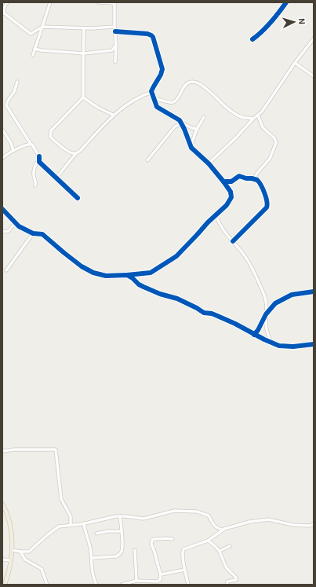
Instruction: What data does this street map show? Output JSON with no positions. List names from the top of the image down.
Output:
{
  "north": "right"
}
